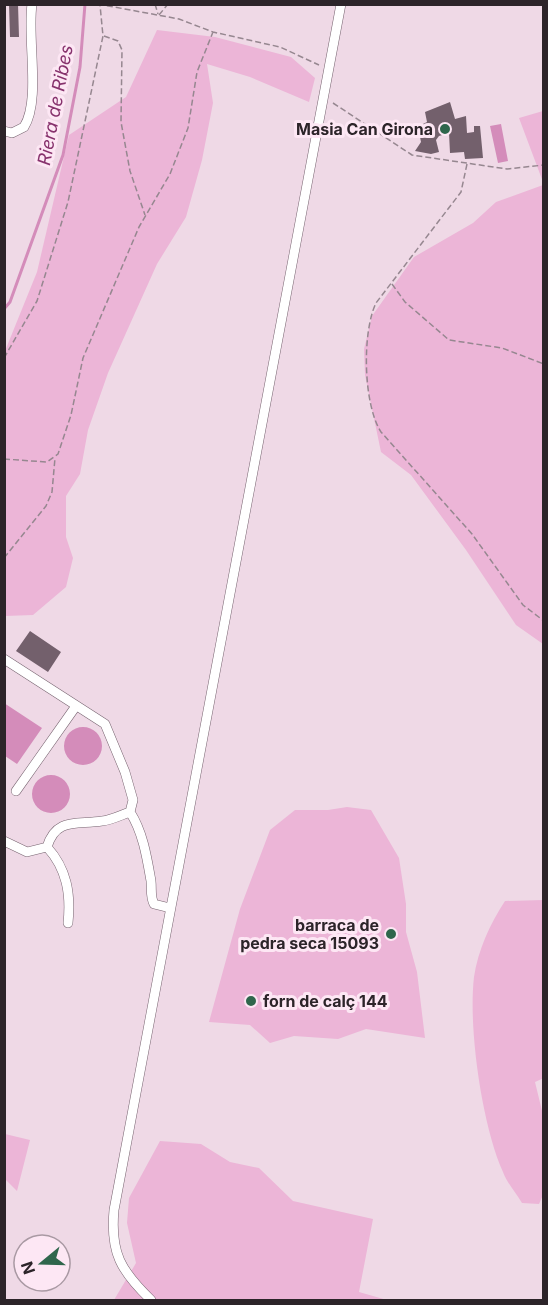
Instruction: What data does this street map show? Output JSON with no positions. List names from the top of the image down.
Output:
{
  "water": ["Riera de Ribes"],
  "places": ["Masia Can Girona", "barraca de pedra seca 15093", "forn de calç 144"],
  "north": "left"
}
